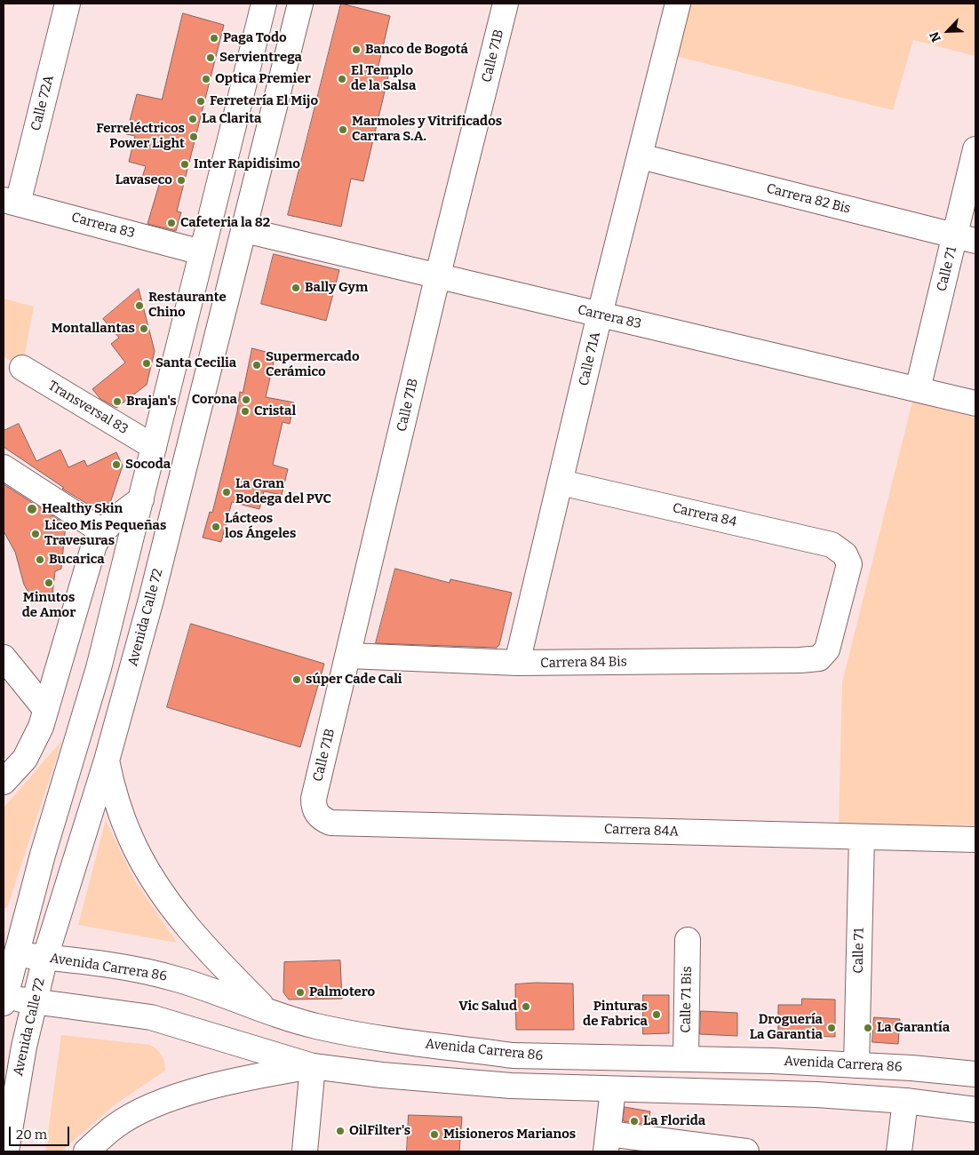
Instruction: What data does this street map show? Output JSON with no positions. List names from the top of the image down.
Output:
{
  "streets": {
    "street": [
      "Calle 71B",
      "Calle 72A",
      "Carrera 82 Bis",
      "Carrera 83",
      "Calle 71",
      "Calle 71A",
      "Transversal 83",
      "Carrera 84",
      "Avenida Calle 72",
      "Carrera 84 Bis",
      "Carrera 84A",
      "Avenida Carrera 86",
      "Calle 71 Bis"
    ]
  },
  "crossings": [
    ["Calle 71B", "Carrera 83"],
    ["Calle 71B", "Carrera 84 Bis"],
    ["Calle 71B", "Carrera 84A"],
    ["Calle 72A", "Carrera 83"],
    ["Carrera 82 Bis", "Calle 71"],
    ["Carrera 82 Bis", "Calle 71A"],
    ["Carrera 83", "Calle 71"],
    ["Carrera 83", "Calle 71A"],
    ["Carrera 83", "Avenida Calle 72"],
    ["Calle 71", "Carrera 84A"],
    ["Calle 71", "Avenida Carrera 86"],
    ["Calle 71A", "Carrera 84"],
    ["Calle 71A", "Carrera 84 Bis"],
    ["Carrera 84", "Carrera 84 Bis"],
    ["Avenida Calle 72", "Avenida Carrera 86"],
    ["Avenida Carrera 86", "Calle 71 Bis"]
  ],
  "places": [
    "Paga Todo",
    "Banco de Bogotá",
    "Servientrega",
    "Optica Premier",
    "El Templo de la Salsa",
    "Ferretería El Mijo",
    "La Clarita",
    "Marmoles y Vitrificados Carrara S.A.",
    "Ferreléctricos Power Light",
    "Inter Rapidisimo",
    "Lavaseco",
    "Cafeteria la 82",
    "Bally Gym",
    "Restaurante Chino",
    "Montallantas",
    "Santa Cecilia",
    "Supermercado Cerámico",
    "Corona",
    "Brajan's",
    "Cristal",
    "Socoda",
    "La Gran Bodega del PVC",
    "Healthy Skin",
    "Lácteos los Ángeles",
    "Liceo Mis Pequeñas Travesuras",
    "Bucarica",
    "Minutos de Amor",
    "súper Cade Cali",
    "Palmotero",
    "Vic Salud",
    "Pinturas de Fabrica",
    "Droguería La Garantia",
    "La Garantía",
    "La Florida",
    "OilFilter's",
    "Misioneros Marianos"
  ],
  "scale_bar": "20 m",
  "north": "bottom left"
}
